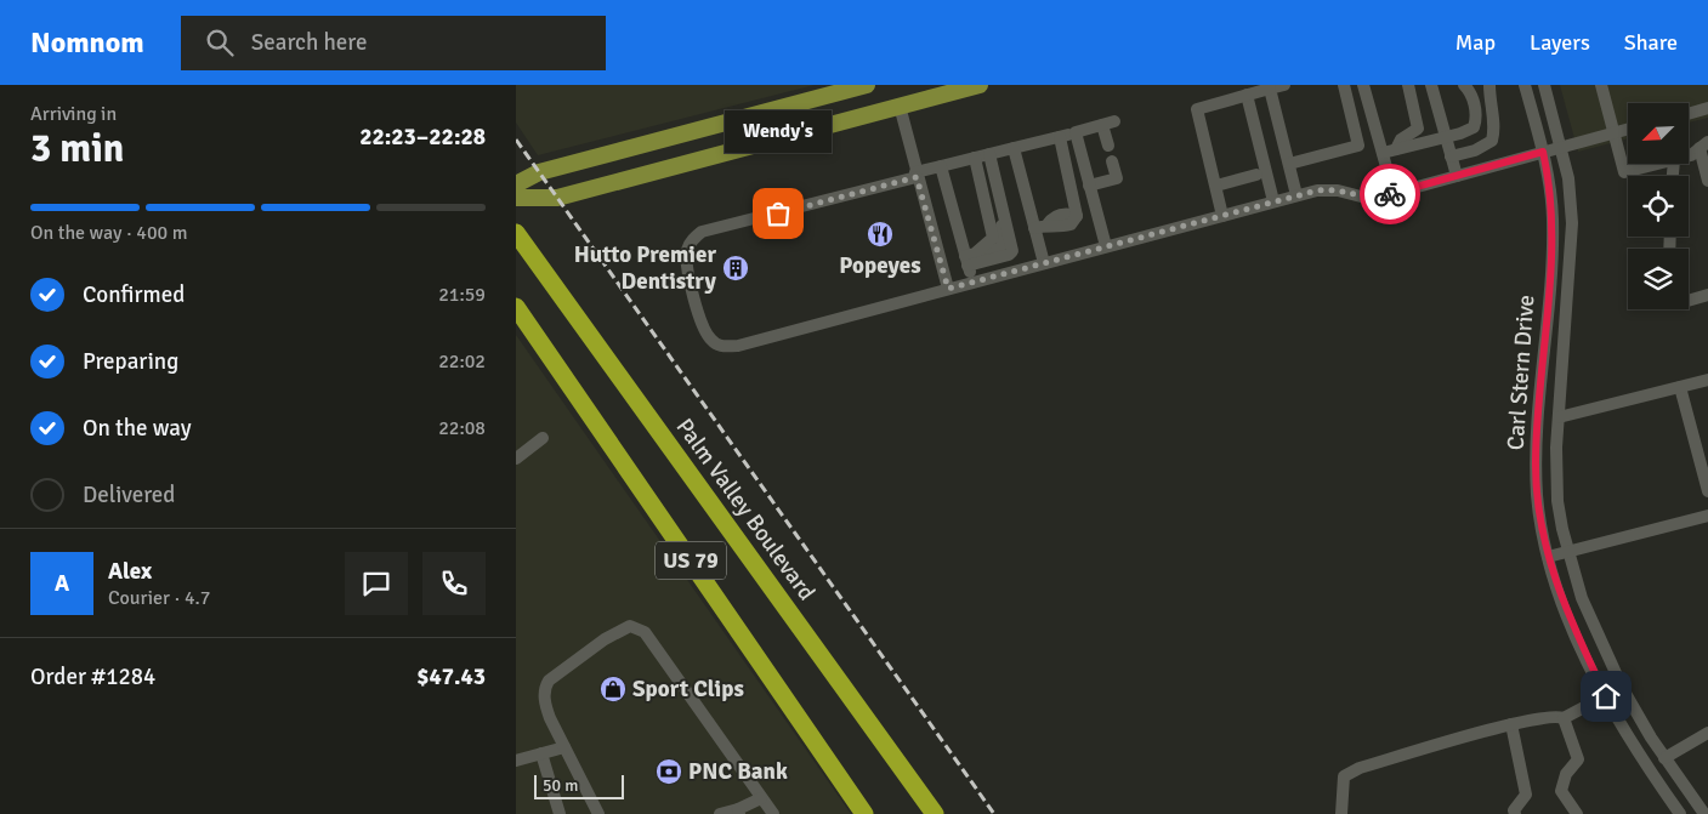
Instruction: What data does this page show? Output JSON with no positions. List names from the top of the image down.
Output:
{
  "streets": {
    "highway": ["Palm Valley Boulevard", "US 79"],
    "street": ["Carl Stern Drive"]
  },
  "places": {
    "other": ["Wendy's"],
    "restaurant": ["Popeyes"],
    "building": ["Hutto Premier Dentistry"],
    "shop": ["Sport Clips"],
    "bank": ["PNC Bank"]
  },
  "scale_bar": "50 m",
  "north": "bottom left",
  "page": {
    "header": "Nomnom",
    "search": "Search here",
    "nav": ["Map", "Layers", "Share"],
    "heading": ["3 min", "Arriving in", "22:23–22:28"],
    "panel": [
      "Alex",
      "Courier · 4.7",
      "Order #1284",
      "$47.43"
    ],
    "bubble": "Wendy's",
    "bar": "On the way · 400 m",
    "list": [
      ["Confirmed", "21:59"],
      ["Preparing", "22:02"],
      ["On the way", "22:08"],
      "Delivered"
    ],
    "round": "A",
    "scale": "50 m"
  }
}
